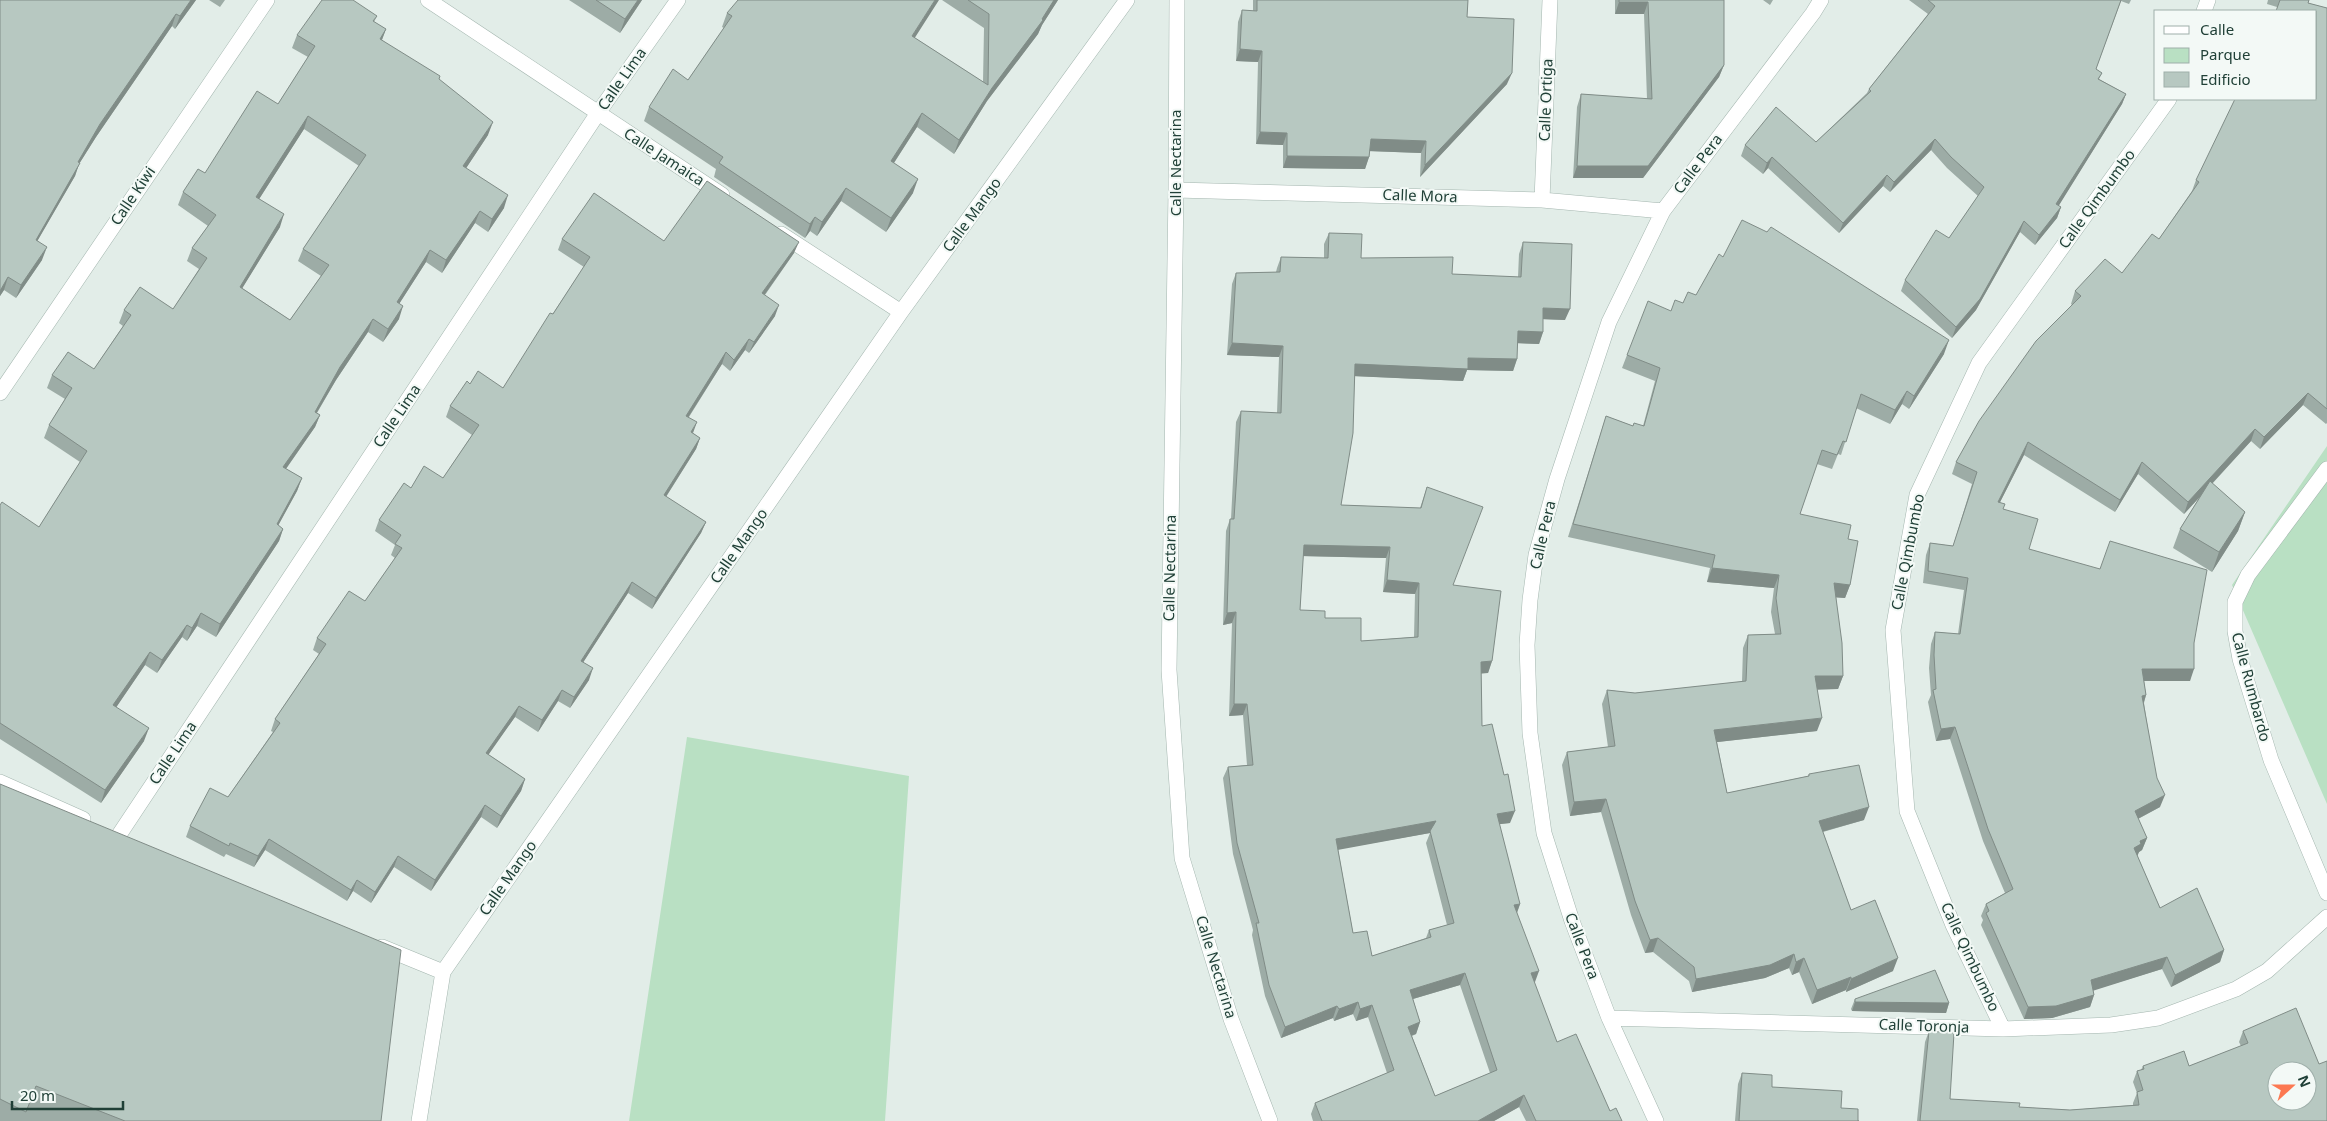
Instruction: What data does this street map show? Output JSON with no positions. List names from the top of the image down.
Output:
{
  "streets": {
    "street": [
      "Calle Lima",
      "Calle Ortiga",
      "Calle Jamaica",
      "Calle Nectarina",
      "Calle Pera",
      "Calle Kiwi",
      "Calle Mora",
      "Calle Qimbumbo",
      "Calle Mango",
      "Calle Rumbardo",
      "Calle Toronja"
    ]
  },
  "crossings": [
    ["Calle Lima", "Calle Jamaica"],
    ["Calle Ortiga", "Calle Mora"],
    ["Calle Nectarina", "Calle Mora"],
    ["Calle Pera", "Calle Mora"],
    ["Calle Pera", "Calle Toronja"],
    ["Calle Qimbumbo", "Calle Toronja"]
  ],
  "legend": ["Calle", "Parque", "Edificio"],
  "scale_bar": "20 m",
  "north": "right"
}
